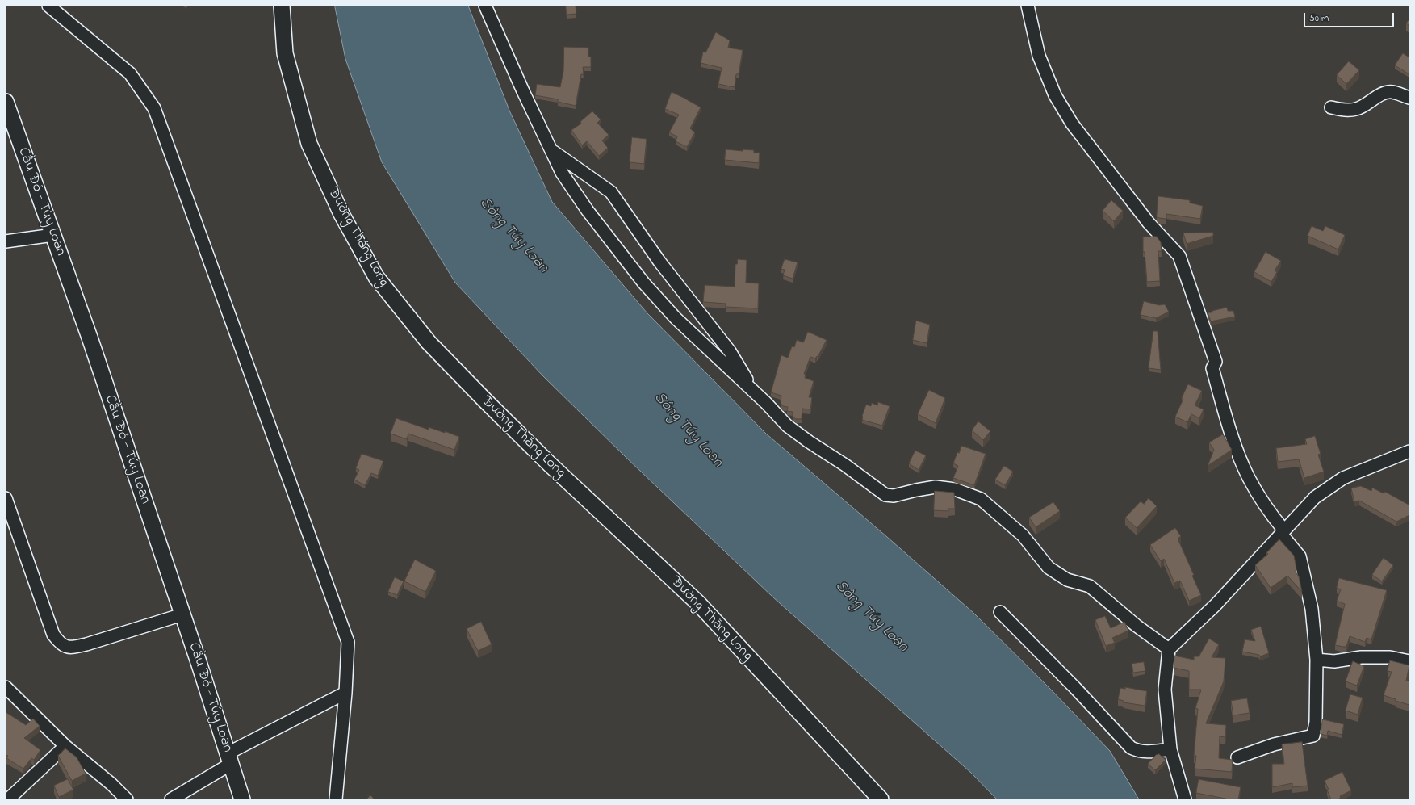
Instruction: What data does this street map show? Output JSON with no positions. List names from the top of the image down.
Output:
{
  "streets": {
    "street": ["Cầu Đỏ - Túy Loan", "Đường Thăng Long"]
  },
  "water": ["Sông Túy Loan"],
  "scale_bar": "50 m"
}
